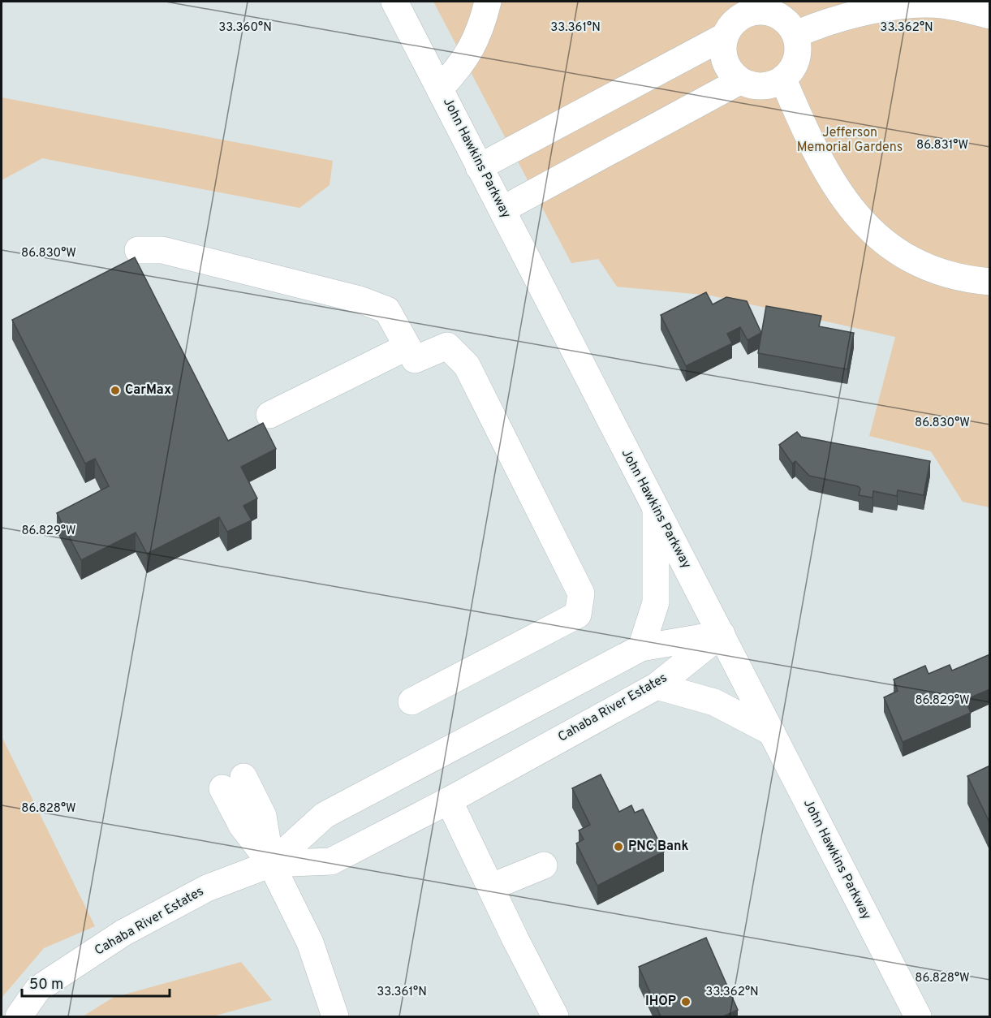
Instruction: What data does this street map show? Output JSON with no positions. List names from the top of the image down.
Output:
{
  "streets": {
    "street": ["John Hawkins Parkway", "Cahaba River Estates"]
  },
  "crossings": [
    ["John Hawkins Parkway", "Cahaba River Estates"]
  ],
  "parks": ["Jefferson Memorial Gardens"],
  "places": ["CarMax", "PNC Bank", "IHOP"],
  "scale_bar": "50 m",
  "coordinates": [
    "33.360°N",
    "33.361°N",
    "33.362°N",
    "86.831°W",
    "86.830°W",
    "86.829°W",
    "86.828°W"
  ]
}
